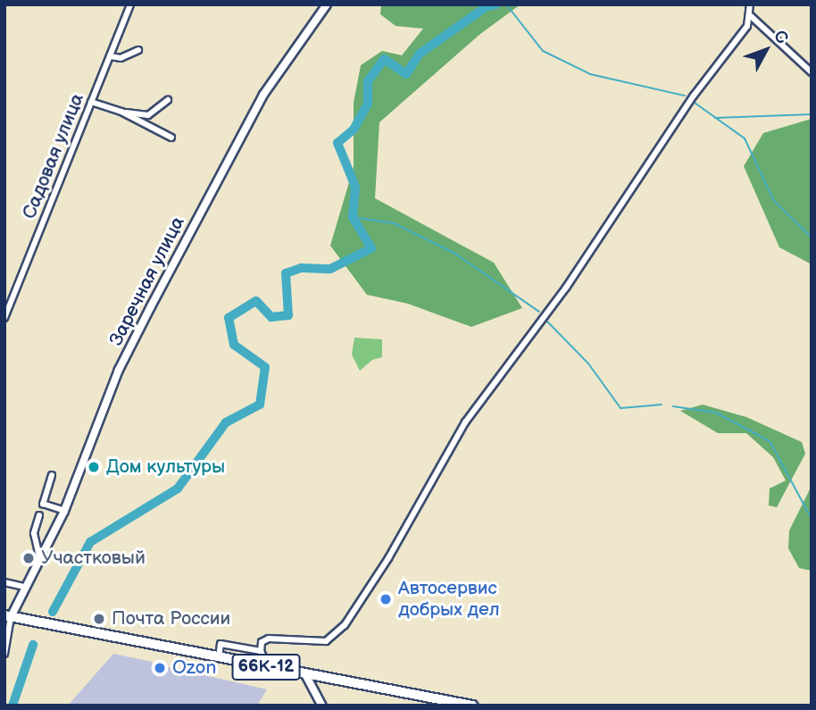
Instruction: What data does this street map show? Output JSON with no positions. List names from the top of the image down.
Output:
{
  "streets": {
    "main road": ["66К-12"],
    "street": ["Садовая улица", "Заречная улица"]
  },
  "crossings": [
    ["Заречная улица", "66К-12"]
  ],
  "places": [
    "Дом культуры",
    "Участковый",
    "Автосервис добрых дел",
    "Почта России",
    "Ozon"
  ],
  "north": "top right"
}
